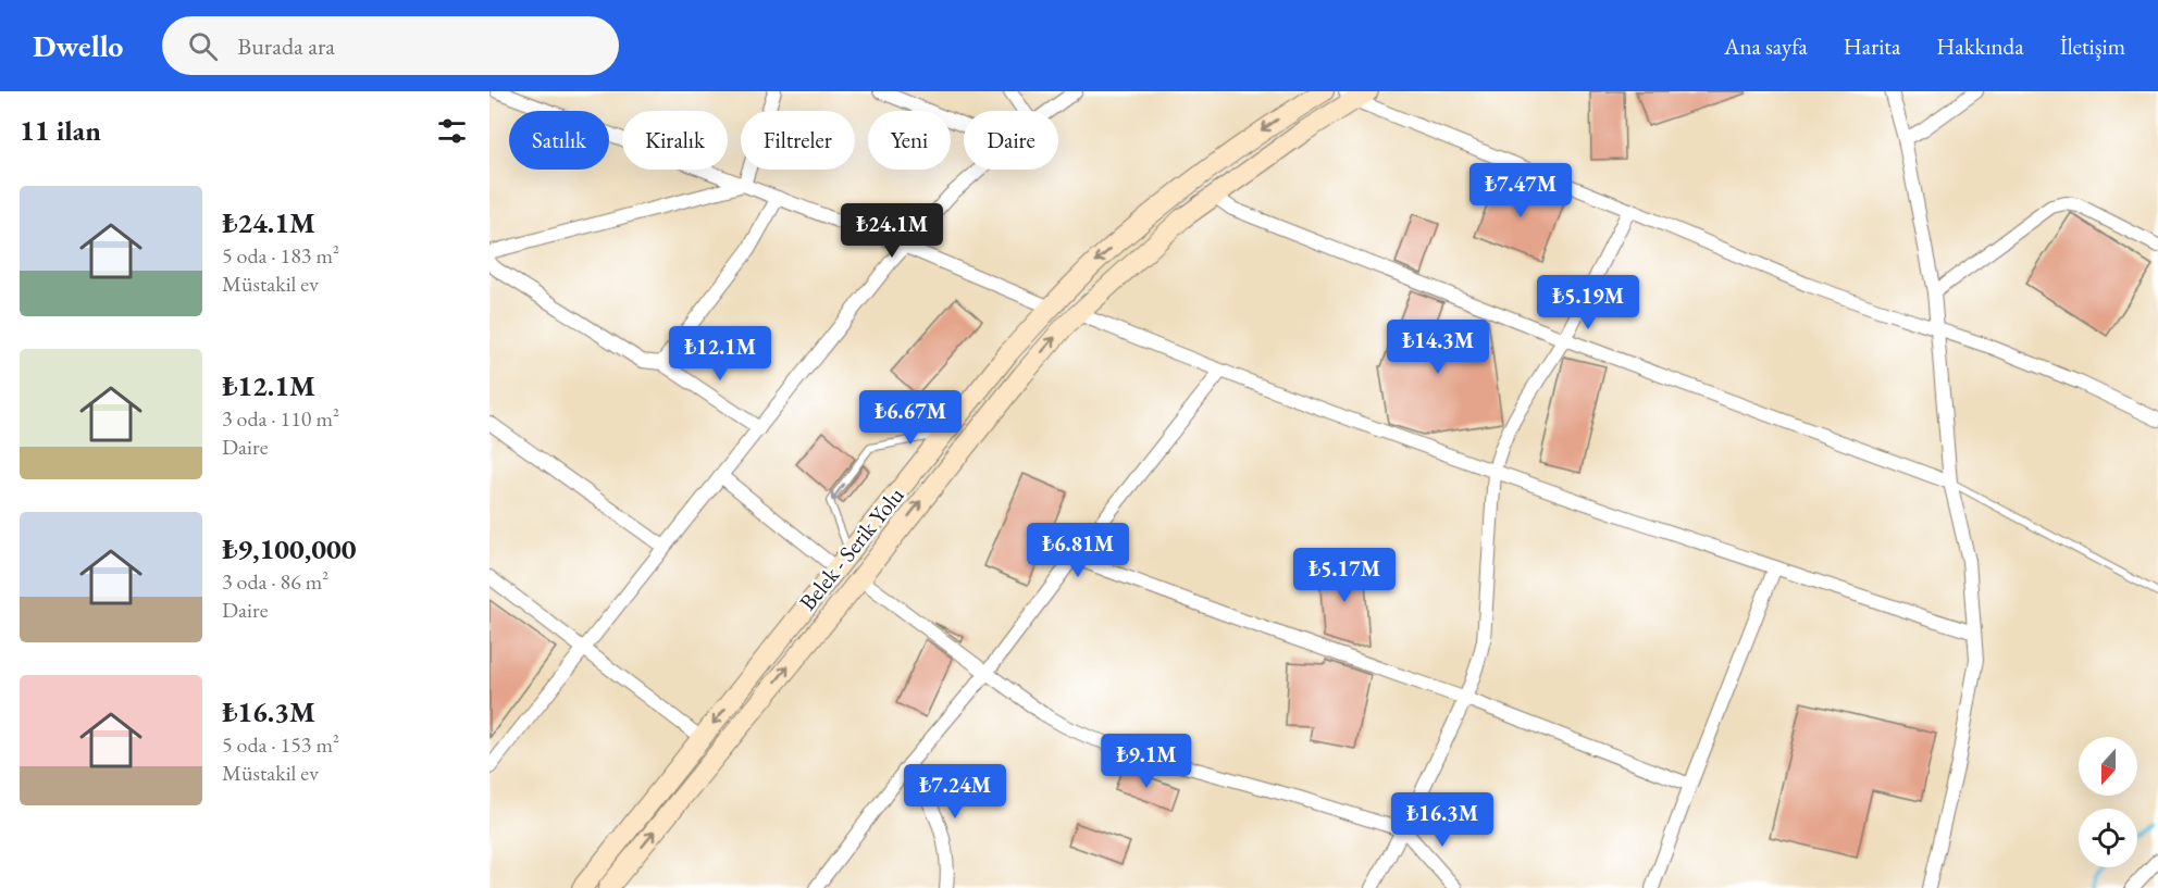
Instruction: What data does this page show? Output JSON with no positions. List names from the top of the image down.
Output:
{
  "streets": {
    "main road": ["Belek - Serik Yolu"]
  },
  "north": "bottom",
  "page": {
    "header": "Dwello",
    "search": "Burada ara",
    "nav": [
      "Ana sayfa",
      "Harita",
      "Hakkında",
      "İletişim"
    ],
    "heading": "11 ilan",
    "chip": [
      "Satılık",
      "Kiralık",
      "Filtreler",
      "Yeni",
      "Daire"
    ],
    "price": [
      "₺7.47M",
      "₺24.1M",
      "₺5.19M",
      "₺14.3M",
      "₺12.1M",
      "₺6.67M",
      "₺6.81M",
      "₺5.17M",
      "₺9.1M",
      "₺7.24M",
      "₺16.3M"
    ],
    "list": [
      {
        "name": "₺24.1M",
        "note": "5 oda · 183 m² · Müstakil ev"
      },
      {
        "name": "₺12.1M",
        "note": "3 oda · 110 m² · Daire"
      },
      {
        "name": "₺9,100,000",
        "note": "3 oda · 86 m² · Daire"
      },
      {
        "name": "₺16.3M",
        "note": "5 oda · 153 m² · Müstakil ev"
      }
    ]
  }
}
